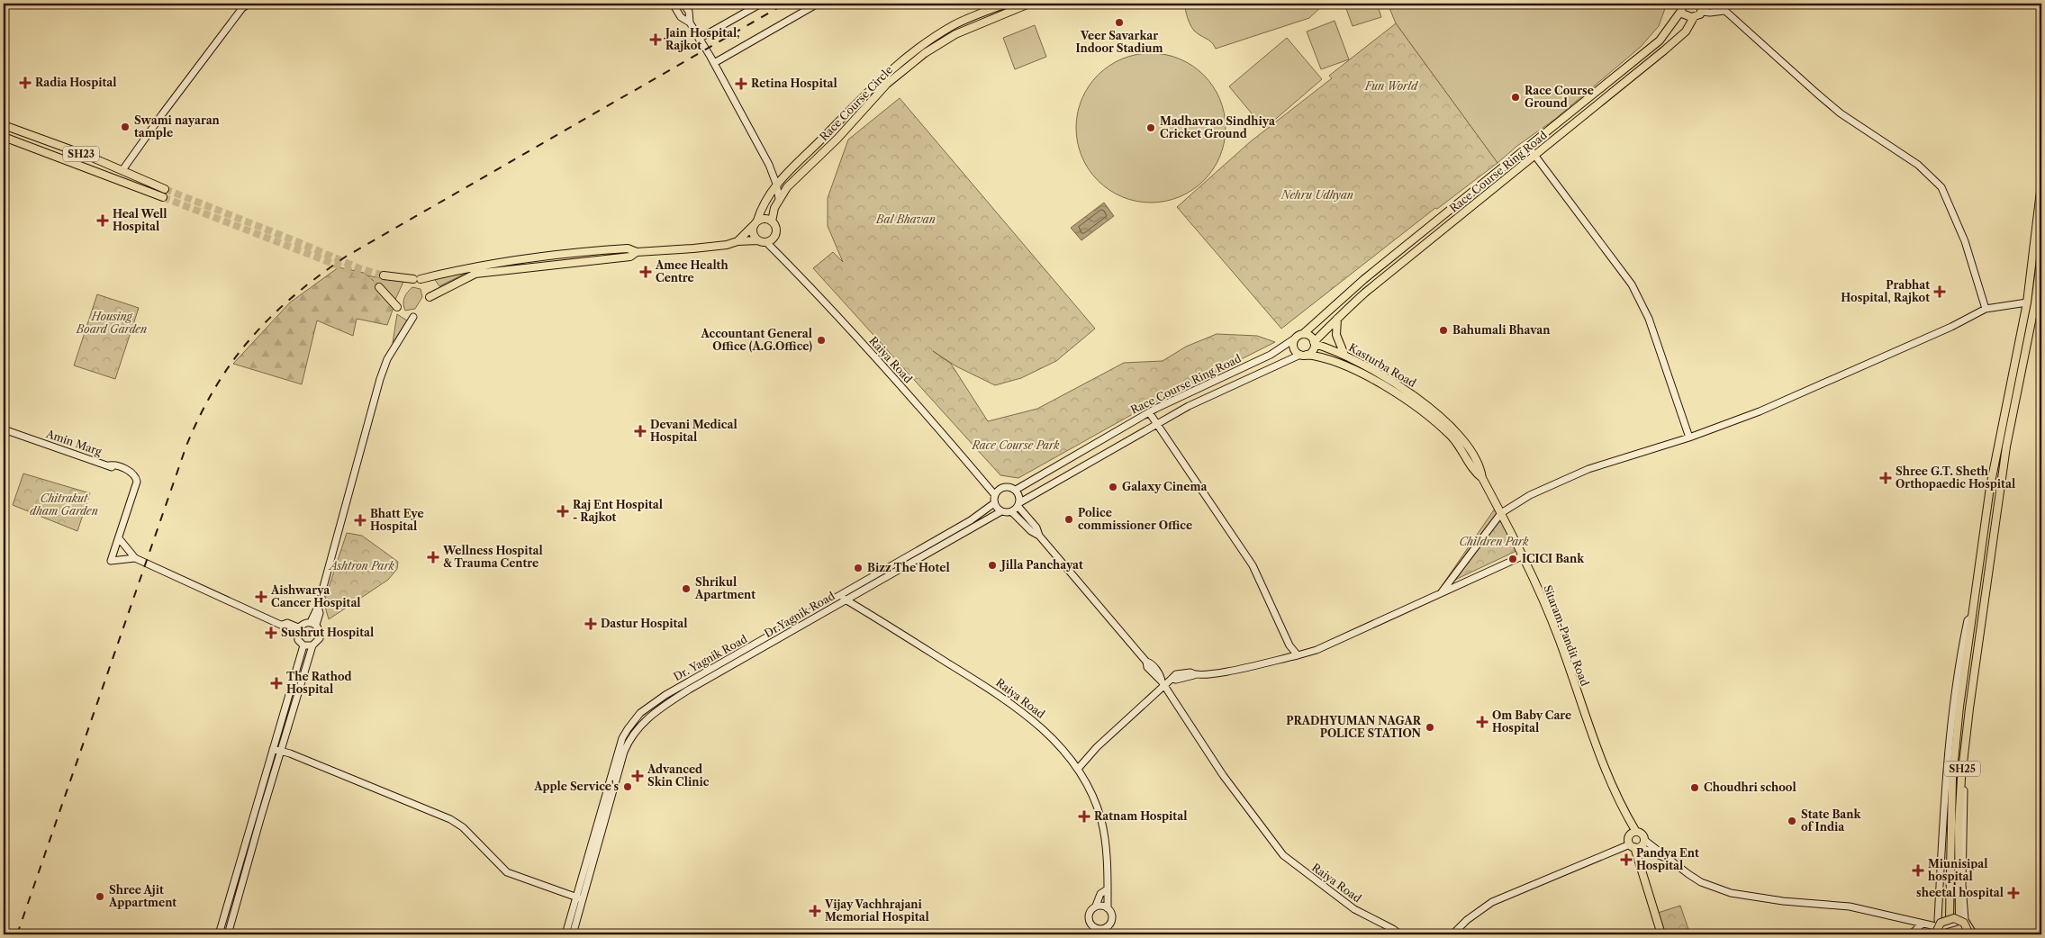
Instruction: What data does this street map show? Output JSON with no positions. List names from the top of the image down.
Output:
{
  "streets": {
    "main road": [
      "Race Course Circle",
      "SH23",
      "Race Course Ring Road",
      "Kasturba Road",
      "Sitaram-Pandit Road",
      "SH25"
    ],
    "street": [
      "Raiya Road",
      "Amin Marg",
      "Dr.Yagnik Road",
      "Dr. Yagnik Road"
    ]
  },
  "crossings": [
    ["Race Course Circle", "Raiya Road"],
    ["Race Course Ring Road", "Raiya Road"],
    ["Race Course Ring Road", "Kasturba Road"],
    ["Race Course Ring Road", "Dr.Yagnik Road"],
    ["Race Course Ring Road", "Sitaram-Pandit Road"],
    ["Race Course Ring Road", "Dr. Yagnik Road"],
    ["Raiya Road", "Dr.Yagnik Road"],
    ["Raiya Road", "Dr. Yagnik Road"],
    ["Kasturba Road", "Sitaram-Pandit Road"],
    ["Dr.Yagnik Road", "Dr. Yagnik Road"]
  ],
  "parks": [
    "Fun World",
    "Nehru Udhyan",
    "Bal Bhavan",
    "Housing Board Garden",
    "Race Course Park",
    "Chitrakut dham Garden",
    "Children Park",
    "Ashtron Park"
  ],
  "places": {
    "other": [
      "Veer Savarkar Indoor Stadium",
      "Race Course Ground",
      "Swami nayaran tample",
      "Madhavrao Sindhiya Cricket Ground",
      "Bahumali Bhavan",
      "Accountant General Office (A.G.Office)",
      "Galaxy Cinema",
      "Police commissioner Office",
      "ICICI Bank",
      "Jilla Panchayat",
      "Bizz The Hotel",
      "Shrikul Apartment",
      "PRADHYUMAN NAGAR POLICE STATION",
      "Apple Service's",
      "Choudhri school",
      "State Bank of India",
      "Shree Ajit Appartment"
    ],
    "health": [
      "Jain Hospital, Rajkot",
      "Radia Hospital",
      "Retina Hospital",
      "Heal Well Hospital",
      "Amee Health Centre",
      "Prabhat Hospital, Rajkot",
      "Devani Medical Hospital",
      "Shree G.T. Sheth Orthopaedic Hospital",
      "Raj Ent Hospital - Rajkot",
      "Bhatt Eye Hospital",
      "Wellness Hospital & Trauma Centre",
      "Aishwarya Cancer Hospital",
      "Dastur Hospital",
      "Sushrut Hospital",
      "The Rathod Hospital",
      "Om Baby Care Hospital",
      "Advanced Skin Clinic",
      "Ratnam Hospital",
      "Pandya Ent Hospital",
      "Miunisipal hospital",
      "sheetal hospital",
      "Vijay Vachhrajani Memorial Hospital"
    ]
  }
}
